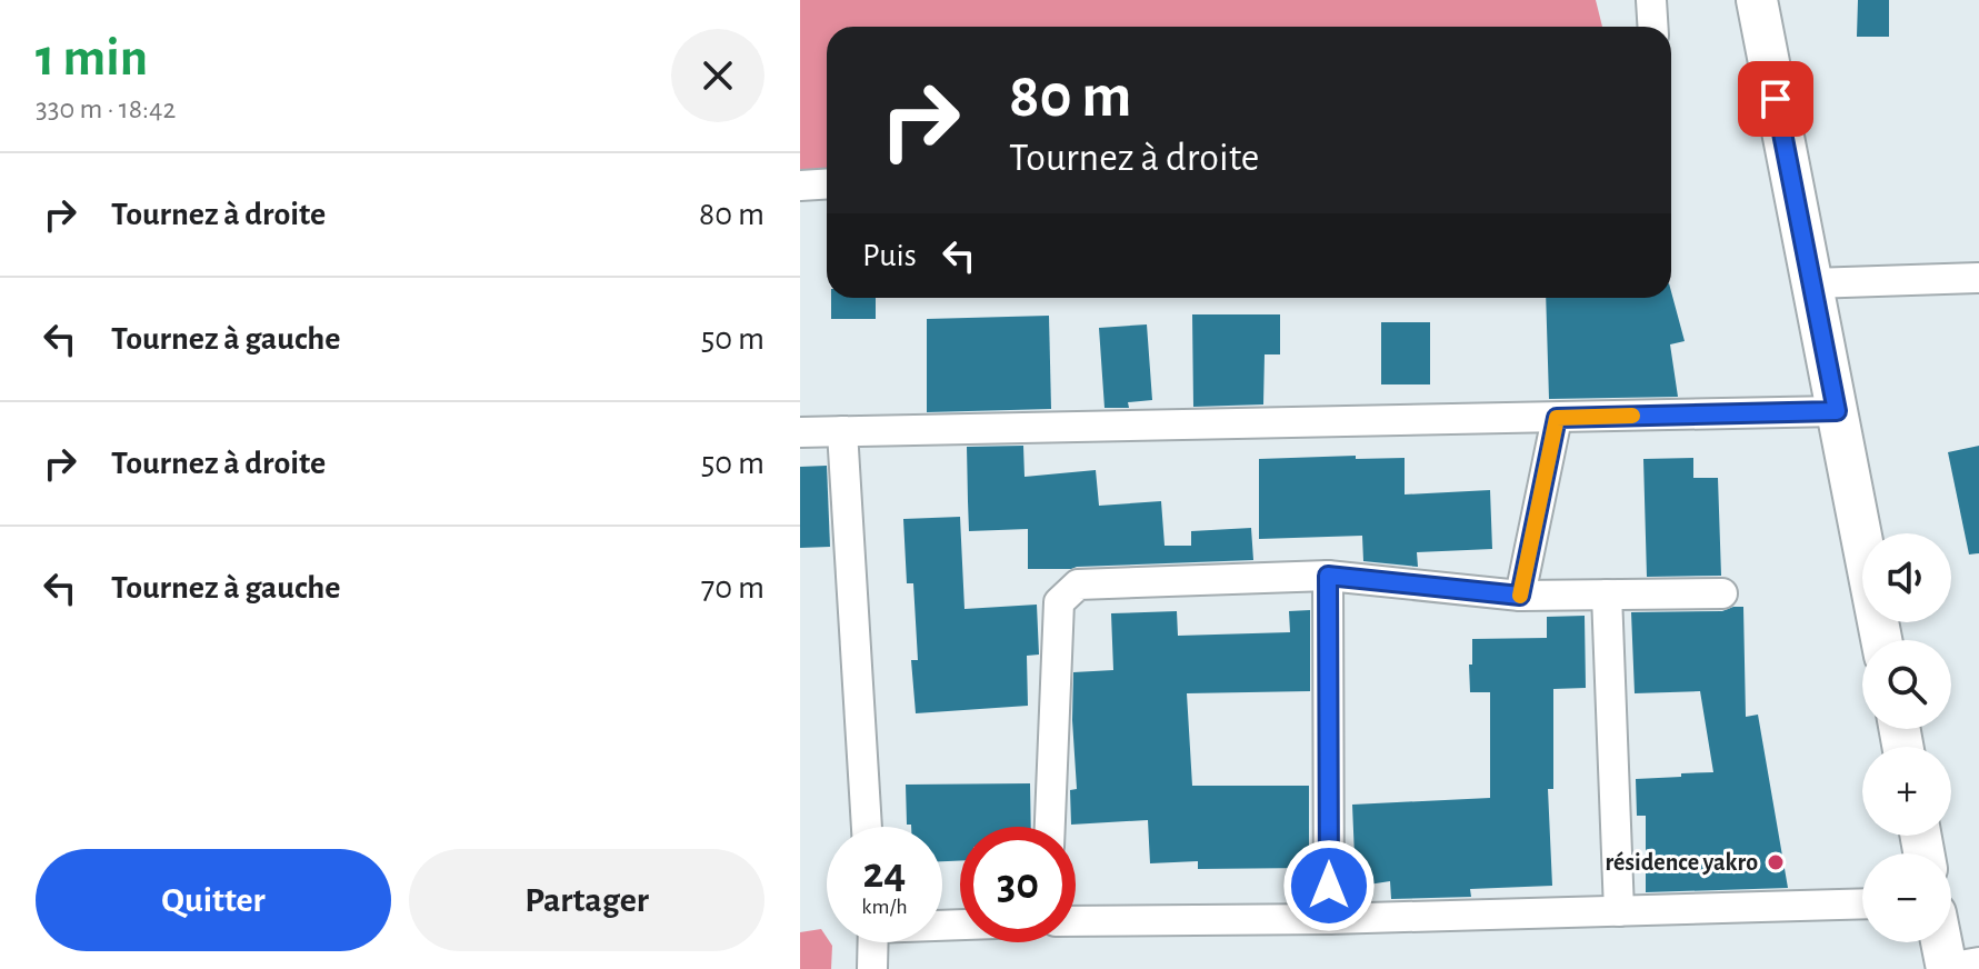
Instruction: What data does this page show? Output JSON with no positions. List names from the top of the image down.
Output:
{
  "places": ["résidence yakro"],
  "page": {
    "heading": ["1 min", "330 m · 18:42"],
    "turn": ["80 m", "Tournez à droite"],
    "list": [
      {
        "name": "Tournez à droite",
        "value": "80 m"
      },
      {
        "name": "Tournez à gauche",
        "value": "50 m"
      },
      {
        "name": "Tournez à droite",
        "value": "50 m"
      },
      {
        "name": "Tournez à gauche",
        "value": "70 m"
      }
    ],
    "then": "Puis",
    "map_buttons": ["+", "−"],
    "speed": "24 km/h",
    "limit": "30",
    "buttons": ["Quitter", "Partager"]
  }
}
